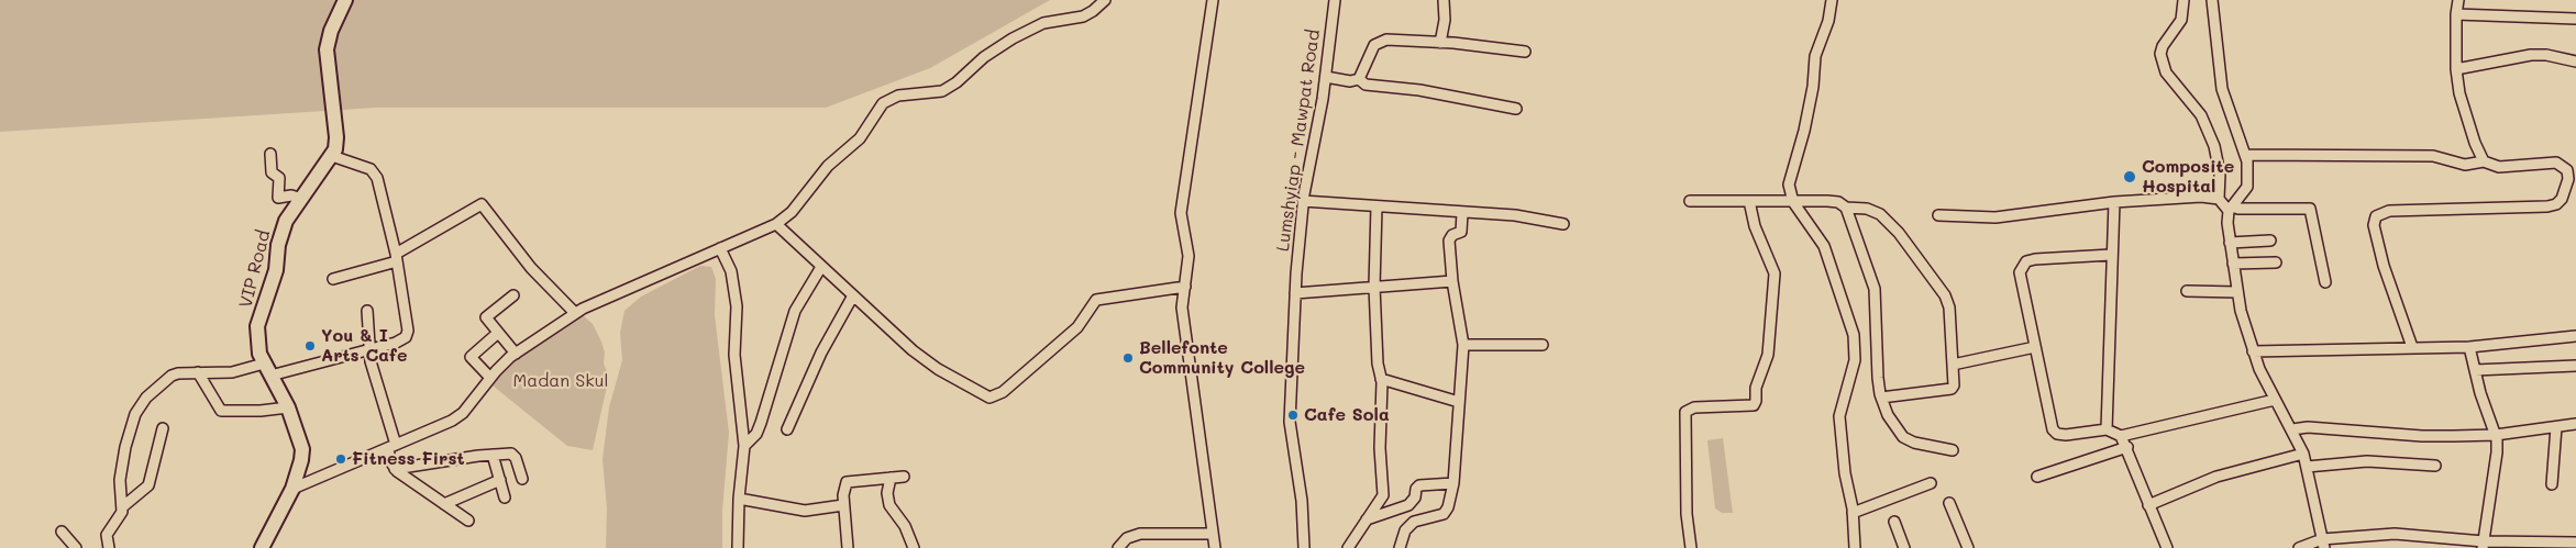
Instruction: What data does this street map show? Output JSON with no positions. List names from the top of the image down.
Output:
{
  "streets": {
    "street": ["Lumshyiap - Mawpat Road", "VIP Road"]
  },
  "parks": ["Madan Skul"],
  "places": [
    "Composite Hospital",
    "You & I Arts Cafe",
    "Bellefonte Community College",
    "Cafe Sola",
    "Fitness First"
  ]
}
